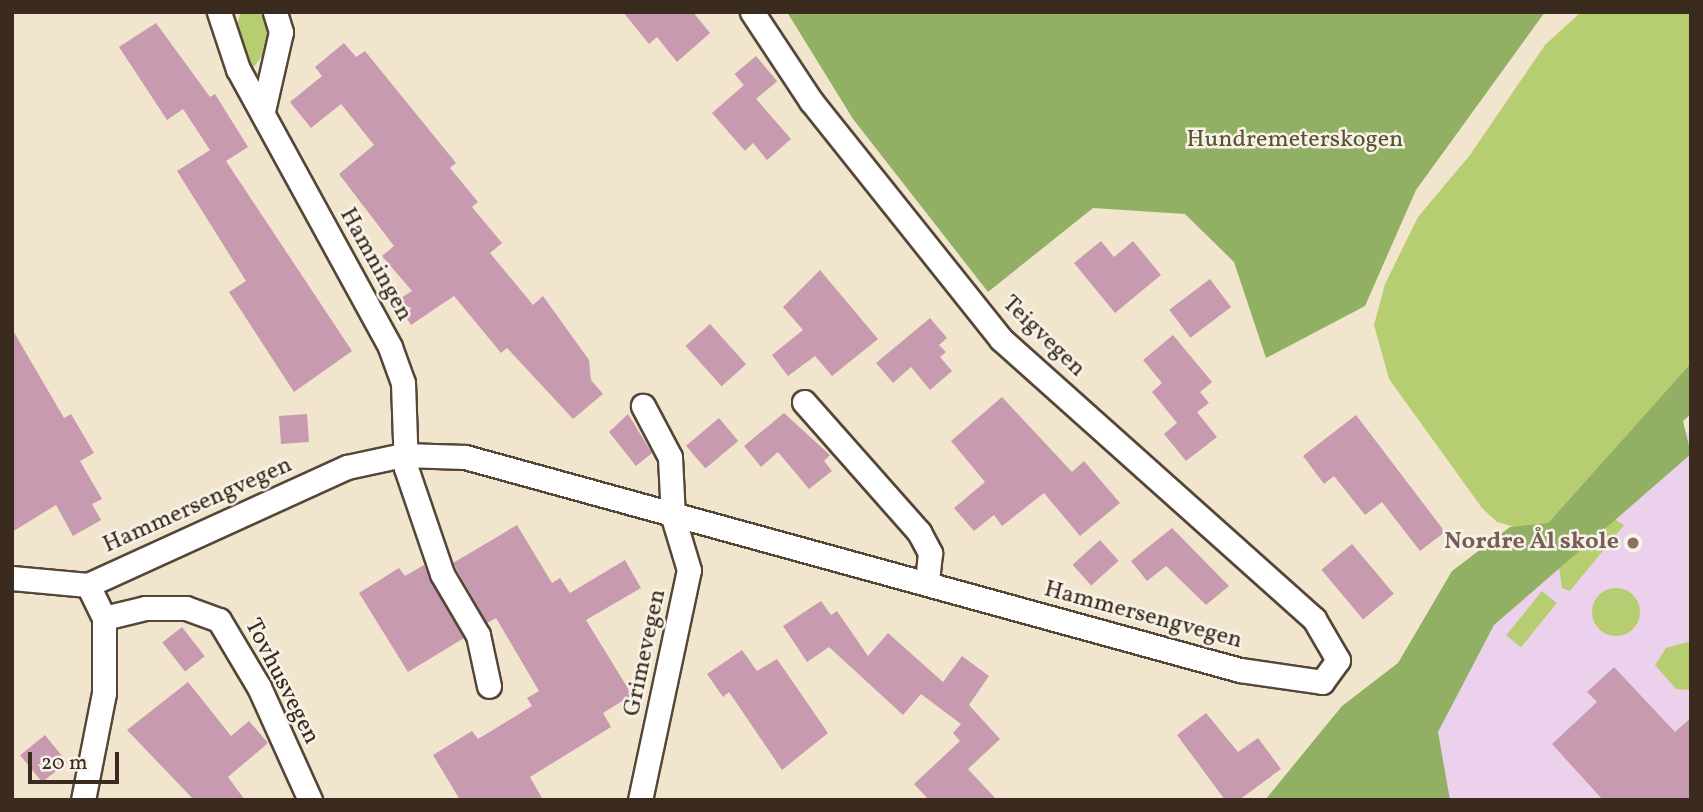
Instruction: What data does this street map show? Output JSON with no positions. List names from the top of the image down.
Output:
{
  "streets": {
    "street": [
      "Hamningen",
      "Teigvegen",
      "Hammersengvegen",
      "Grimevegen",
      "Tovhusvegen"
    ]
  },
  "crossings": [
    ["Hamningen", "Hammersengvegen"],
    ["Teigvegen", "Hammersengvegen"],
    ["Hammersengvegen", "Grimevegen"]
  ],
  "parks": ["Hundremeterskogen"],
  "places": ["Nordre Ål skole"],
  "scale_bar": "20 m"
}
